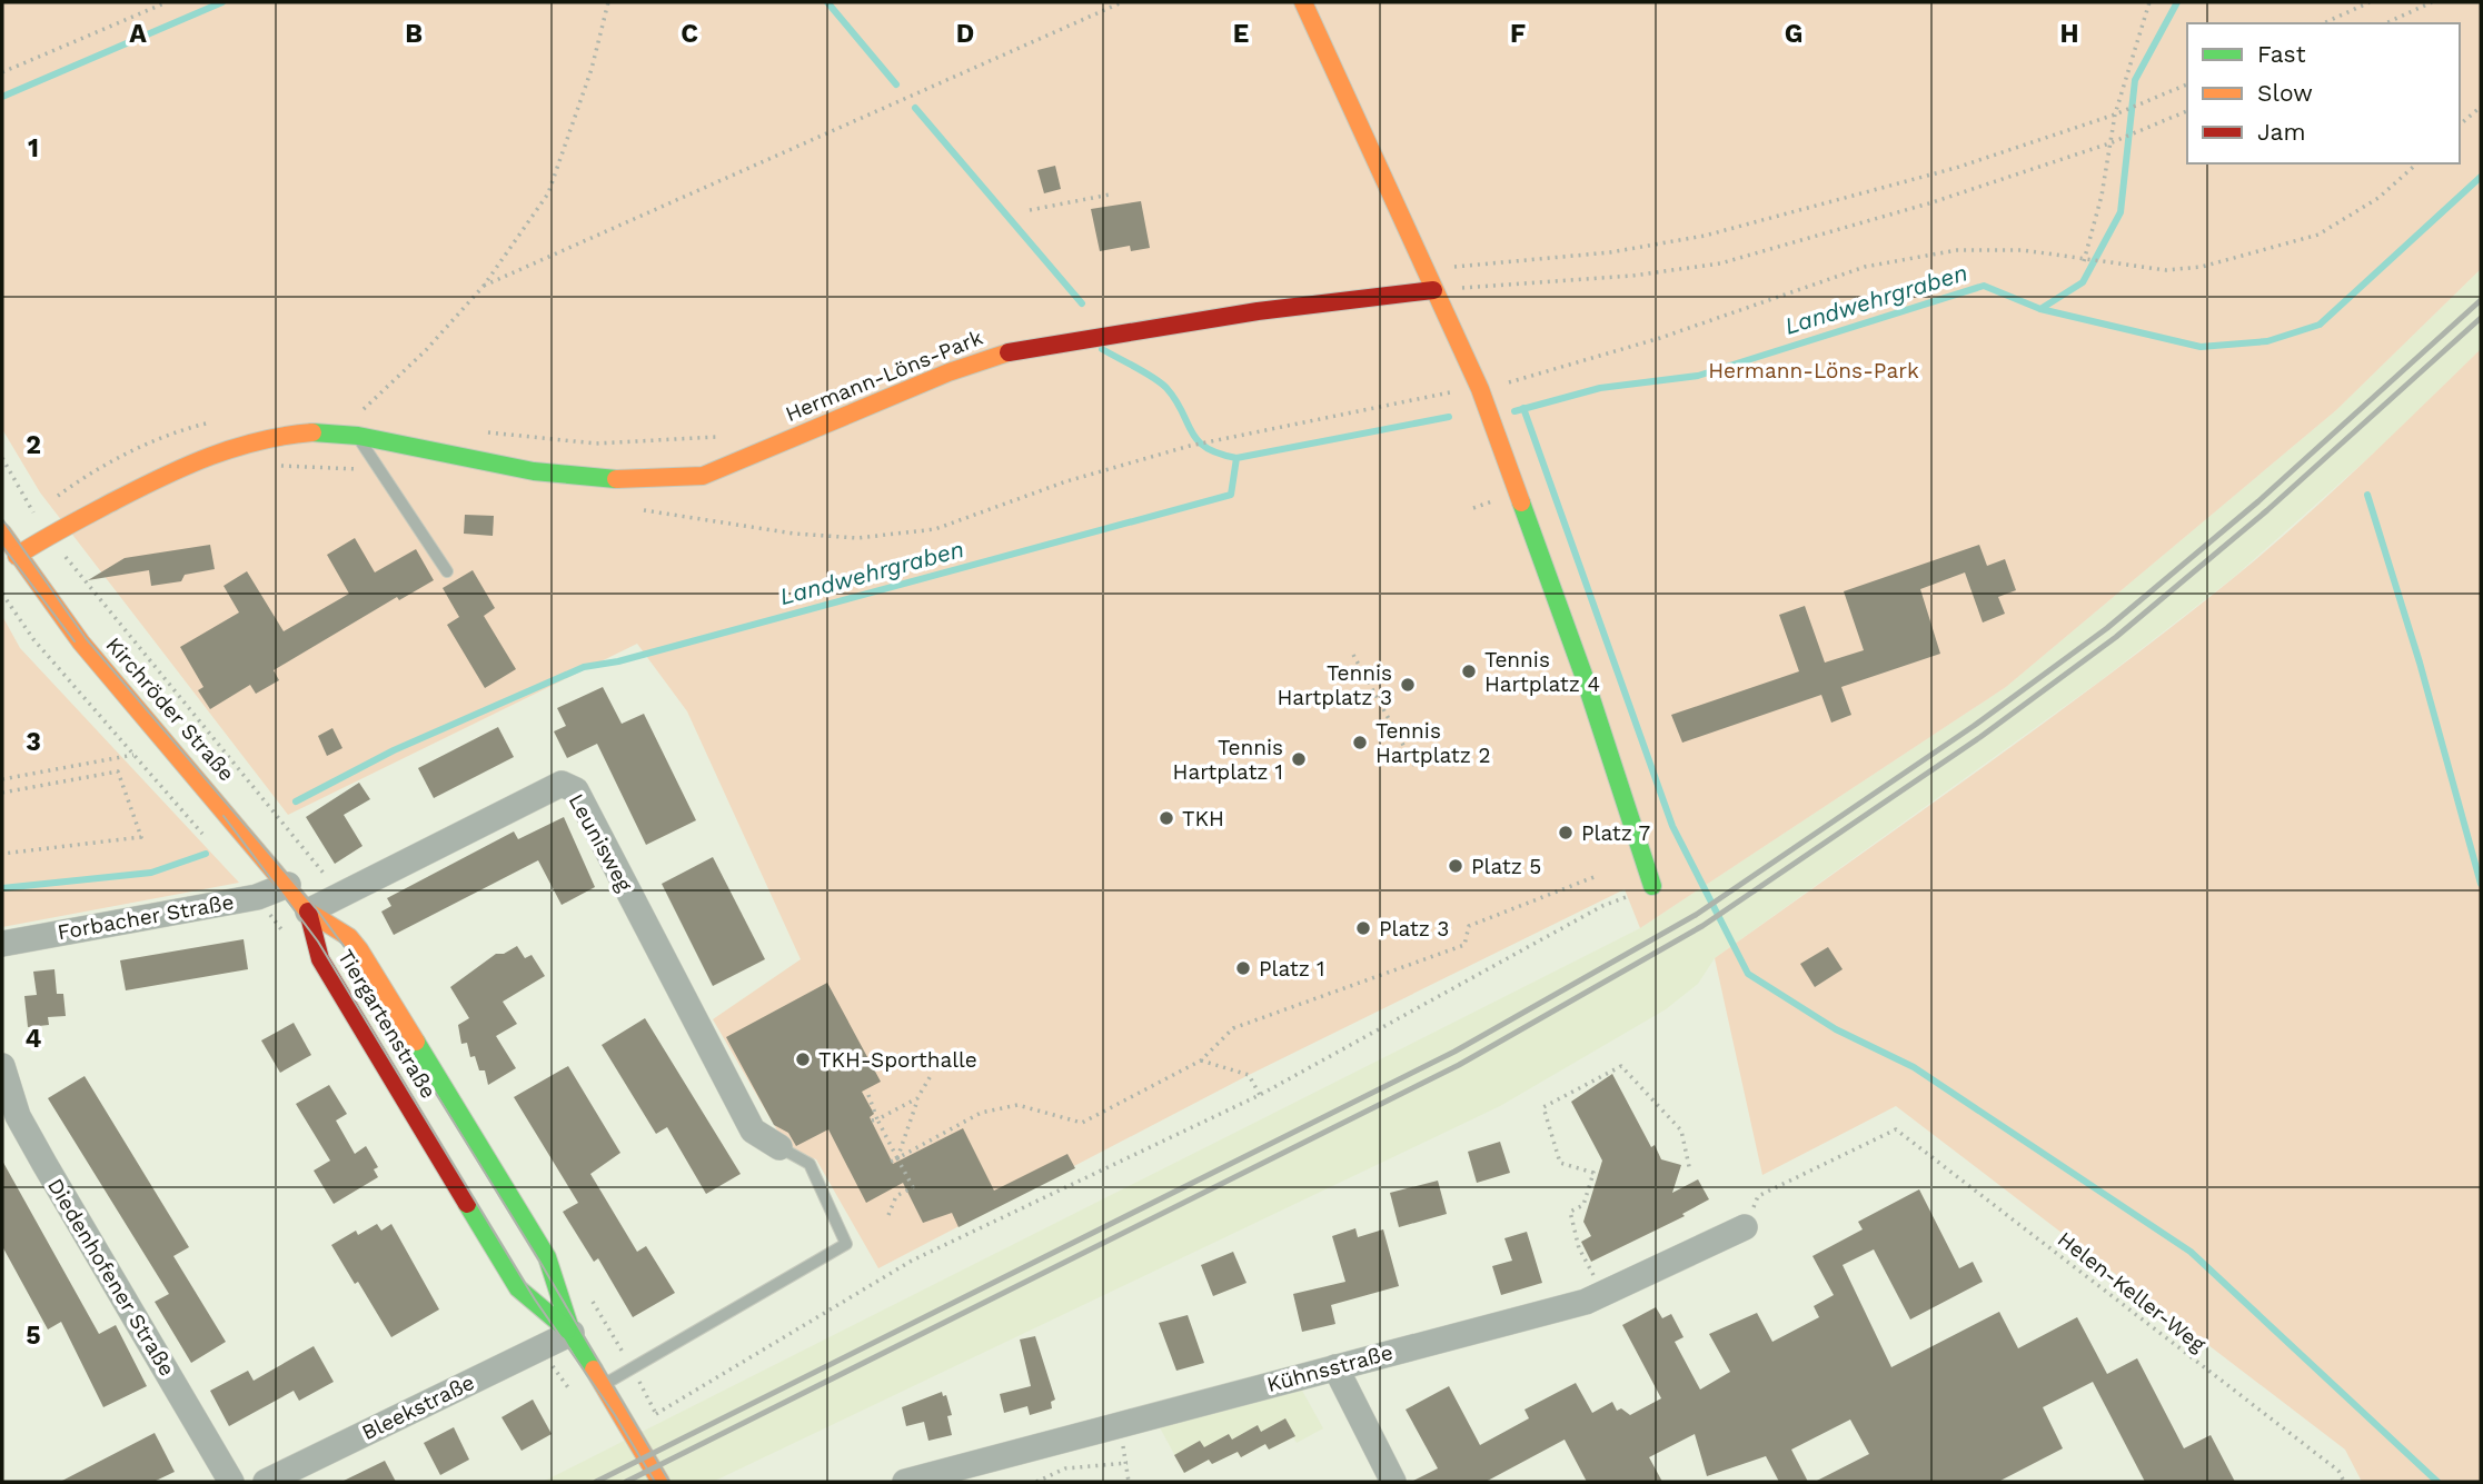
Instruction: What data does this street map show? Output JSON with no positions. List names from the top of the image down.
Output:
{
  "streets": {
    "street": [
      "Hermann-Löns-Park",
      "Kirchröder Straße",
      "Leunisweg",
      "Forbacher Straße",
      "Tiergartenstraße",
      "Diedenhofener Straße",
      "Kühnsstraße",
      "Bleekstraße"
    ],
    "path": ["Helen-Keller-Weg"]
  },
  "crossings": [
    ["Hermann-Löns-Park", "Kirchröder Straße"],
    ["Kirchröder Straße", "Leunisweg"],
    ["Kirchröder Straße", "Forbacher Straße"],
    ["Kirchröder Straße", "Tiergartenstraße"],
    ["Leunisweg", "Tiergartenstraße"],
    ["Tiergartenstraße", "Bleekstraße"]
  ],
  "water": ["Landwehrgraben"],
  "parks": ["Hermann-Löns-Park"],
  "places": [
    "Tennis Hartplatz 4",
    "Tennis Hartplatz 3",
    "Tennis Hartplatz 2",
    "Tennis Hartplatz 1",
    "TKH",
    "Platz 7",
    "Platz 5",
    "Platz 3",
    "Platz 1",
    "TKH-Sporthalle"
  ],
  "legend": ["Fast", "Slow", "Jam"],
  "grid": {
    "columns": [
      "A",
      "B",
      "C",
      "D",
      "E",
      "F",
      "G",
      "H"
    ],
    "rows": [
      "1",
      "2",
      "3",
      "4",
      "5"
    ]
  }
}
